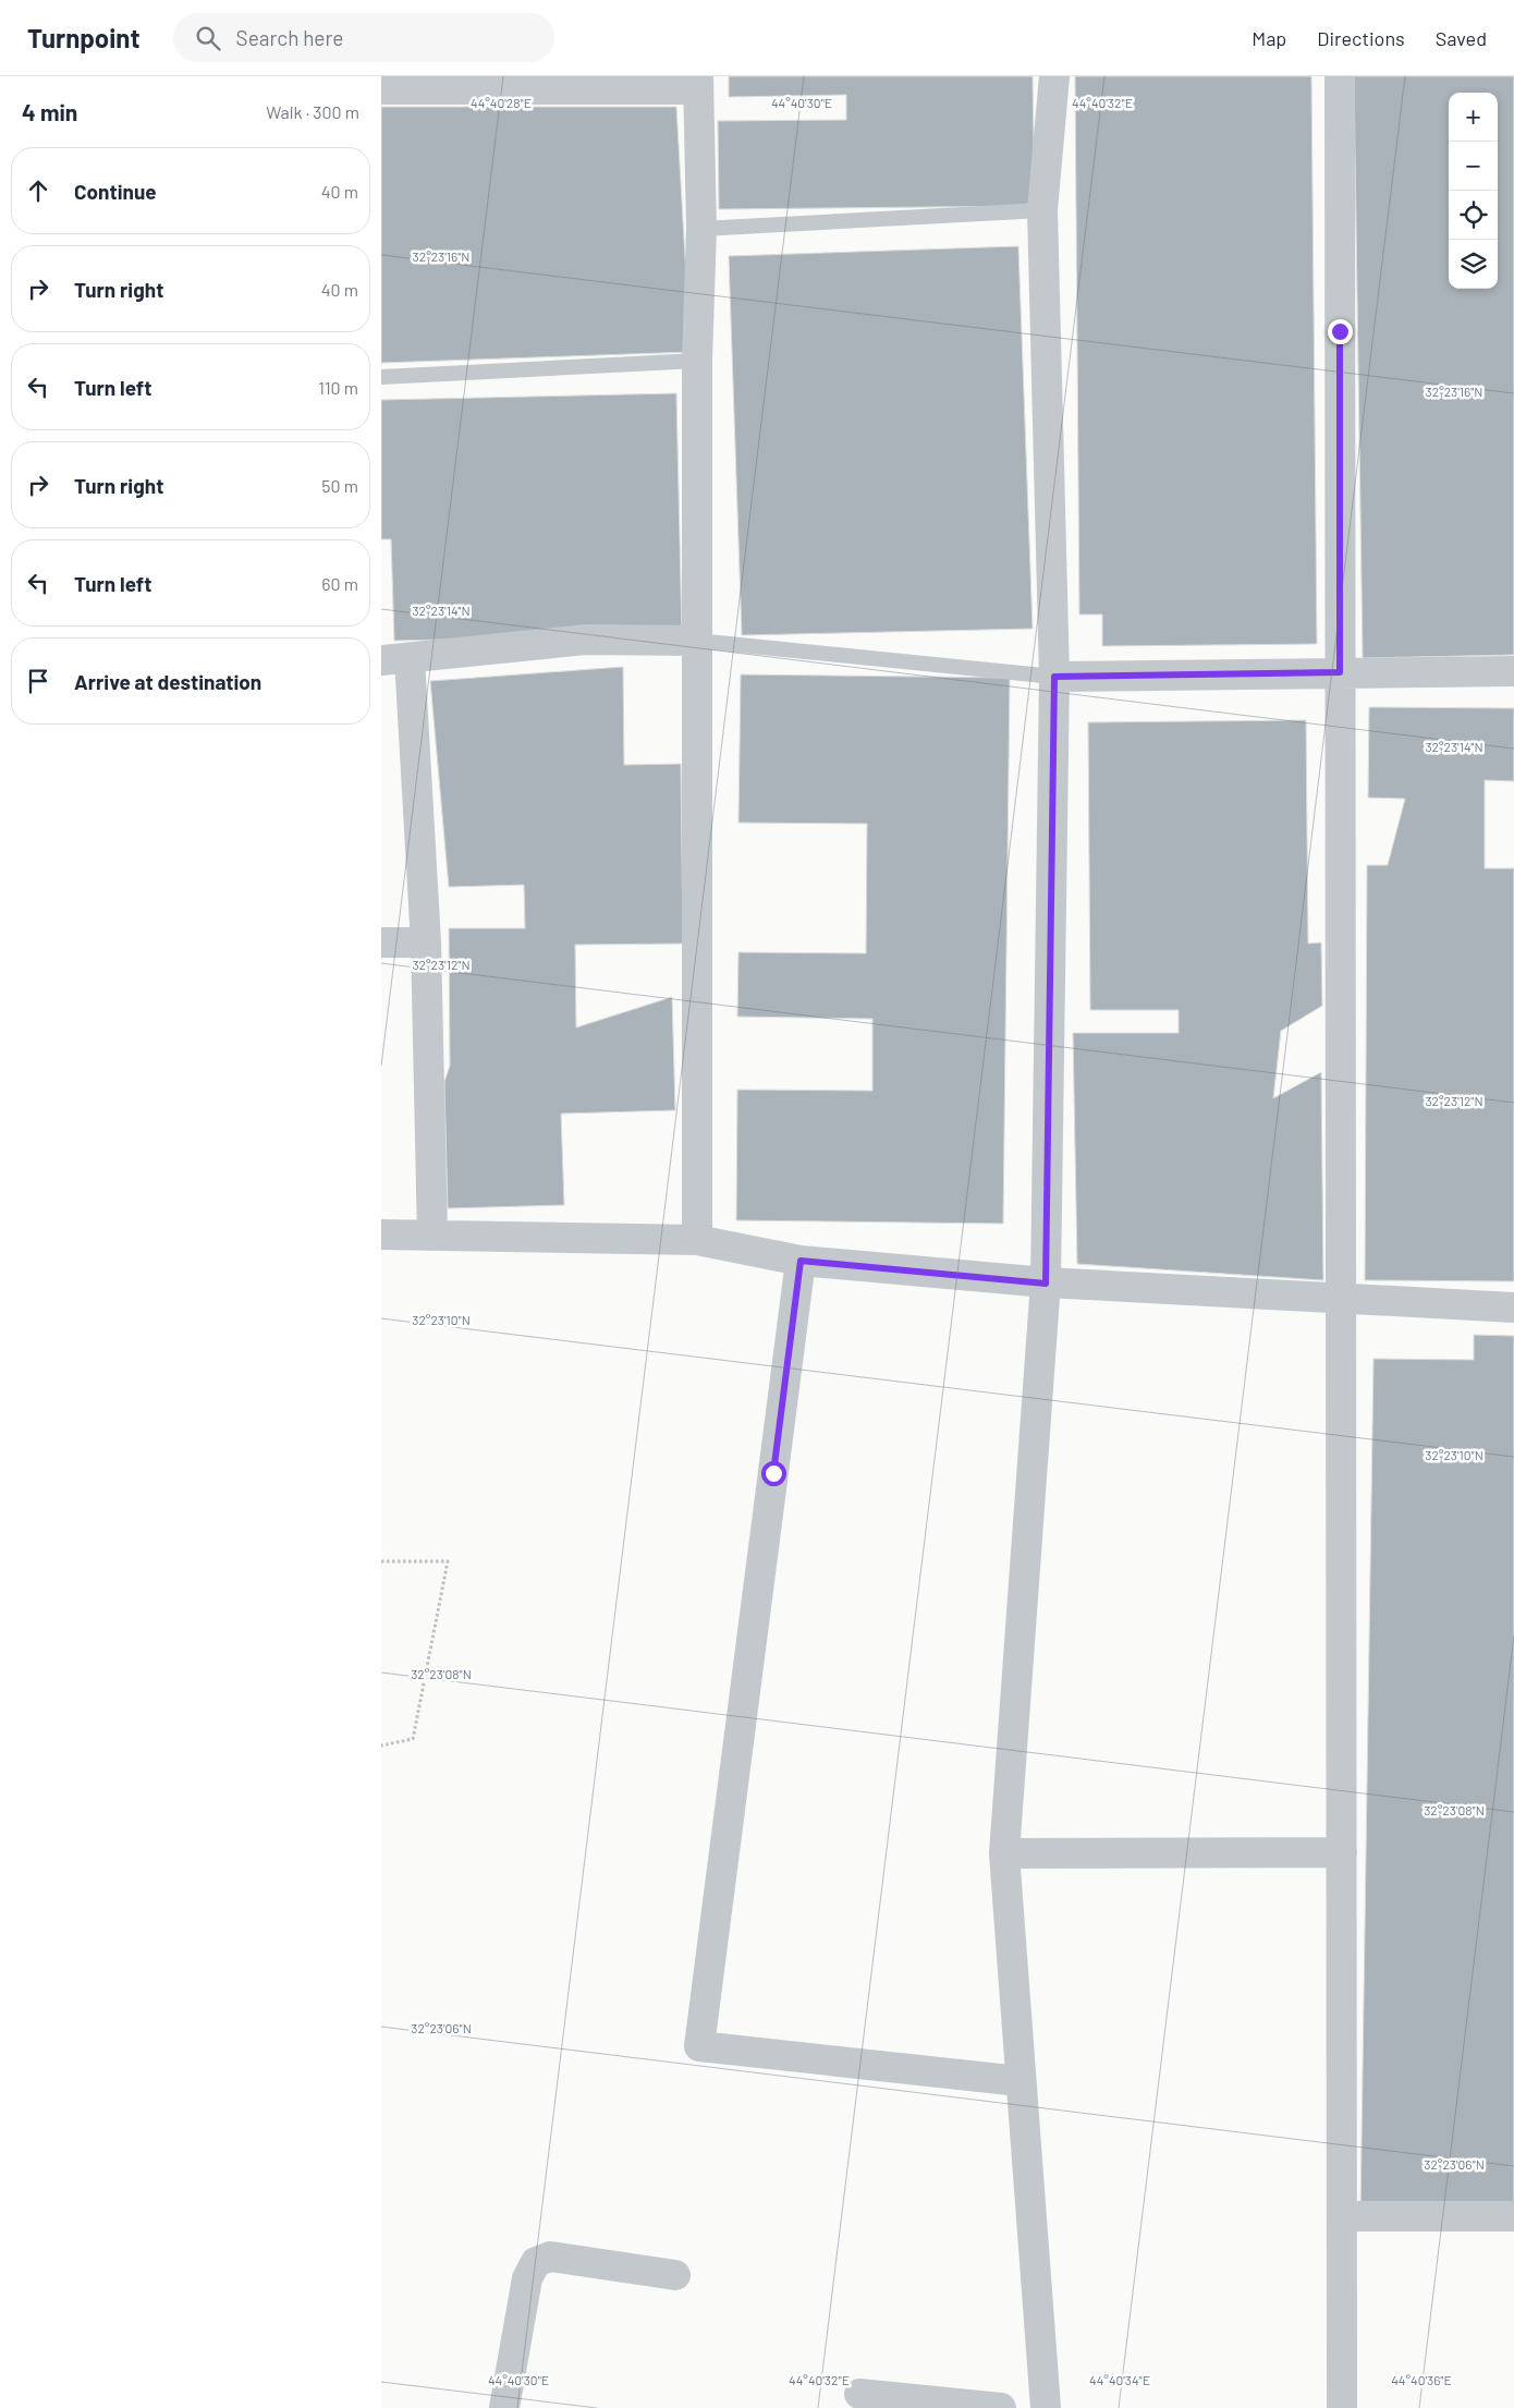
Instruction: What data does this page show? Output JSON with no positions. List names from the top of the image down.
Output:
{
  "page": {
    "header": "Turnpoint",
    "search": "Search here",
    "nav": ["Map", "Directions", "Saved"],
    "heading": ["4 min", "Walk · 300 m"],
    "map_buttons": ["+", "−"],
    "list": [
      ["Continue", "40 m"],
      ["Turn right", "40 m"],
      ["Turn left", "110 m"],
      ["Turn right", "50 m"],
      ["Turn left", "60 m"],
      "Arrive at destination"
    ]
  },
  "coordinates": [
    "44°40'28\"E",
    "44°40'30\"E",
    "44°40'32\"E",
    "32°23'16\"N",
    "32°23'14\"N",
    "32°23'12\"N",
    "32°23'10\"N",
    "32°23'08\"N",
    "32°23'06\"N",
    "44°40'34\"E",
    "44°40'36\"E"
  ]
}
